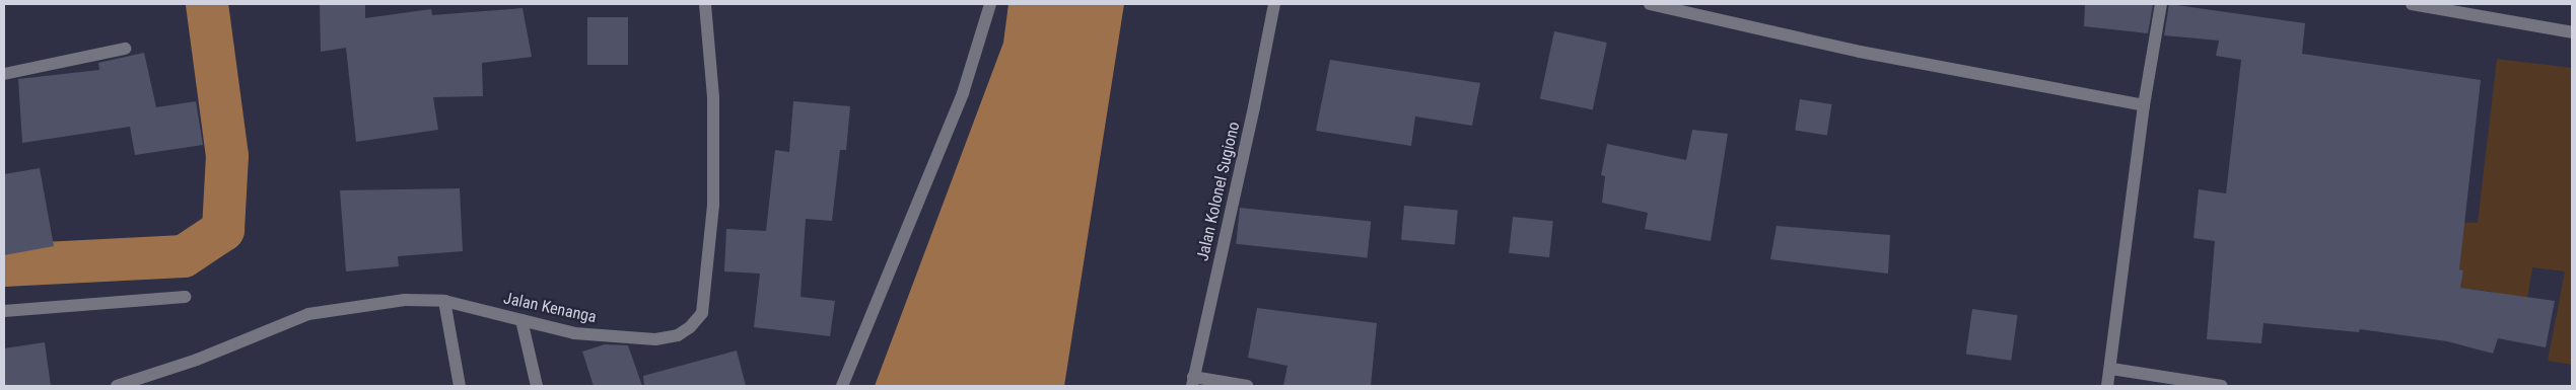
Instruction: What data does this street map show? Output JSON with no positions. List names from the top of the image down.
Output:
{
  "streets": {
    "street": ["Jalan Kolonel Sugiono", "Jalan Kenanga"]
  }
}
